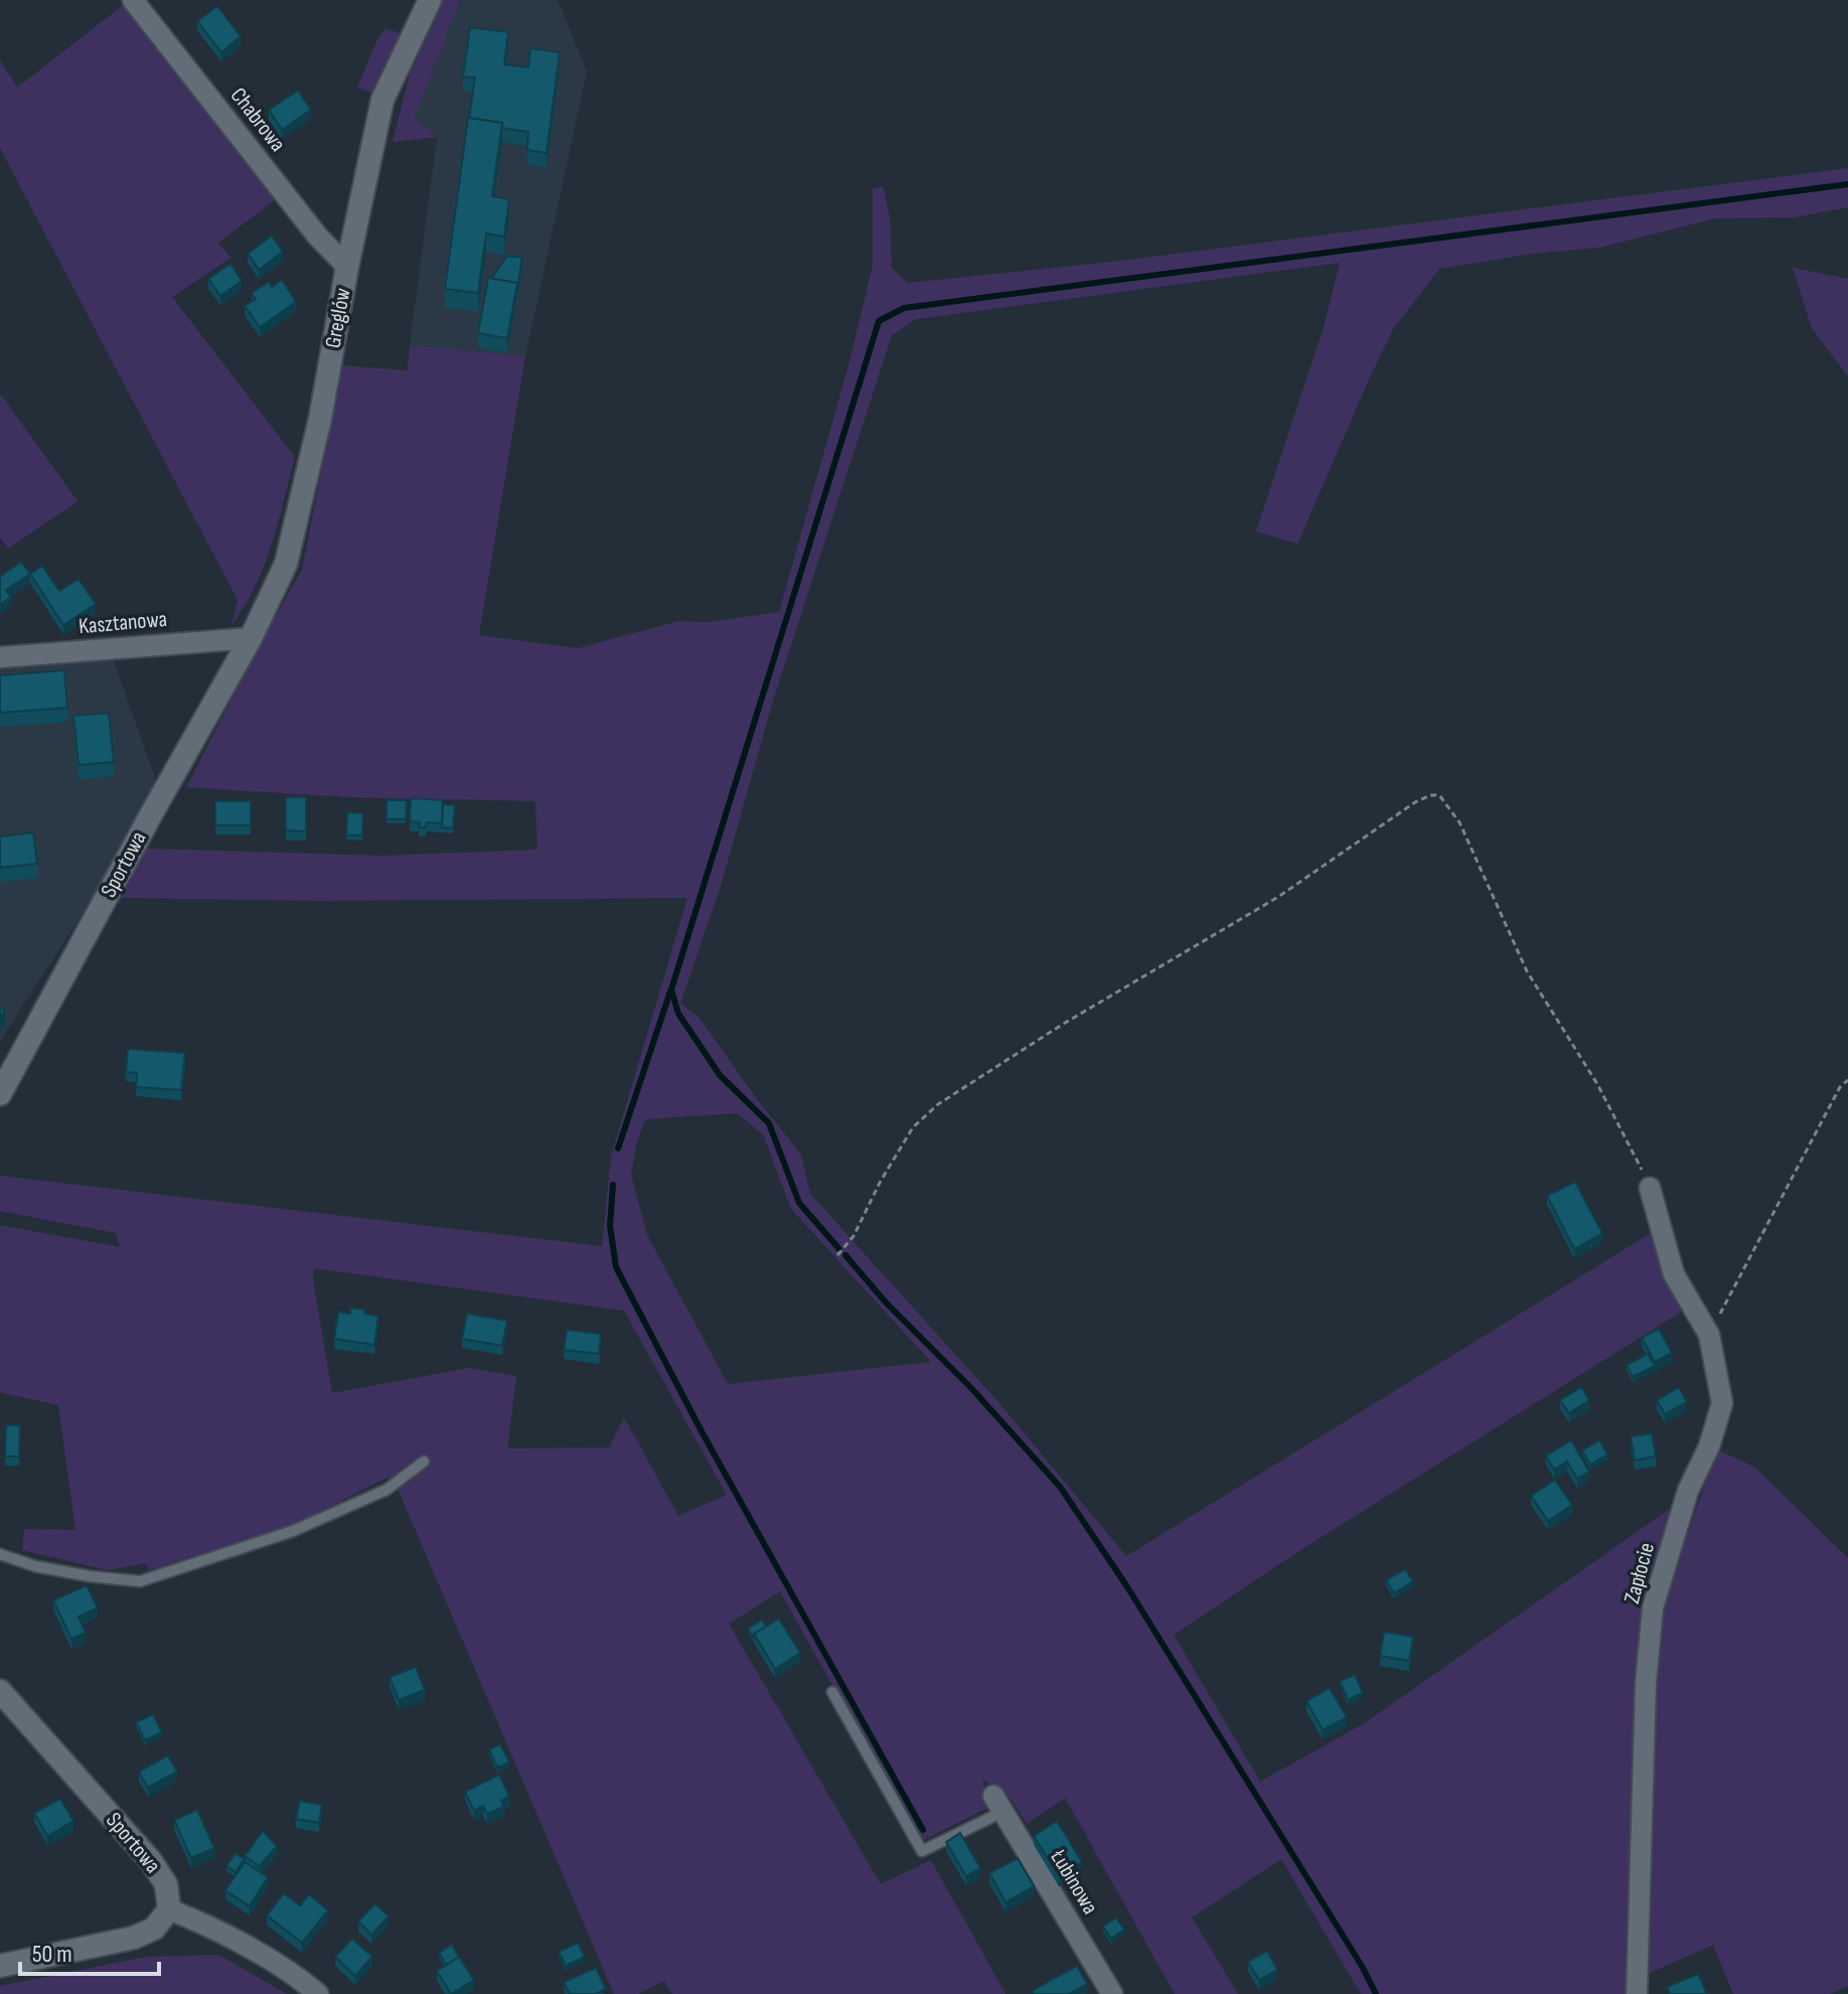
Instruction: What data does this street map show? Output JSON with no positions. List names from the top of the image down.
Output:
{
  "streets": {
    "street": [
      "Chabrowa",
      "Greglów",
      "Kasztanowa",
      "Sportowa",
      "Zapłocie",
      "Łubinowa"
    ]
  },
  "crossings": [
    ["Chabrowa", "Greglów"],
    ["Greglów", "Kasztanowa"],
    ["Greglów", "Sportowa"],
    ["Kasztanowa", "Sportowa"]
  ],
  "scale_bar": "50 m"
}
